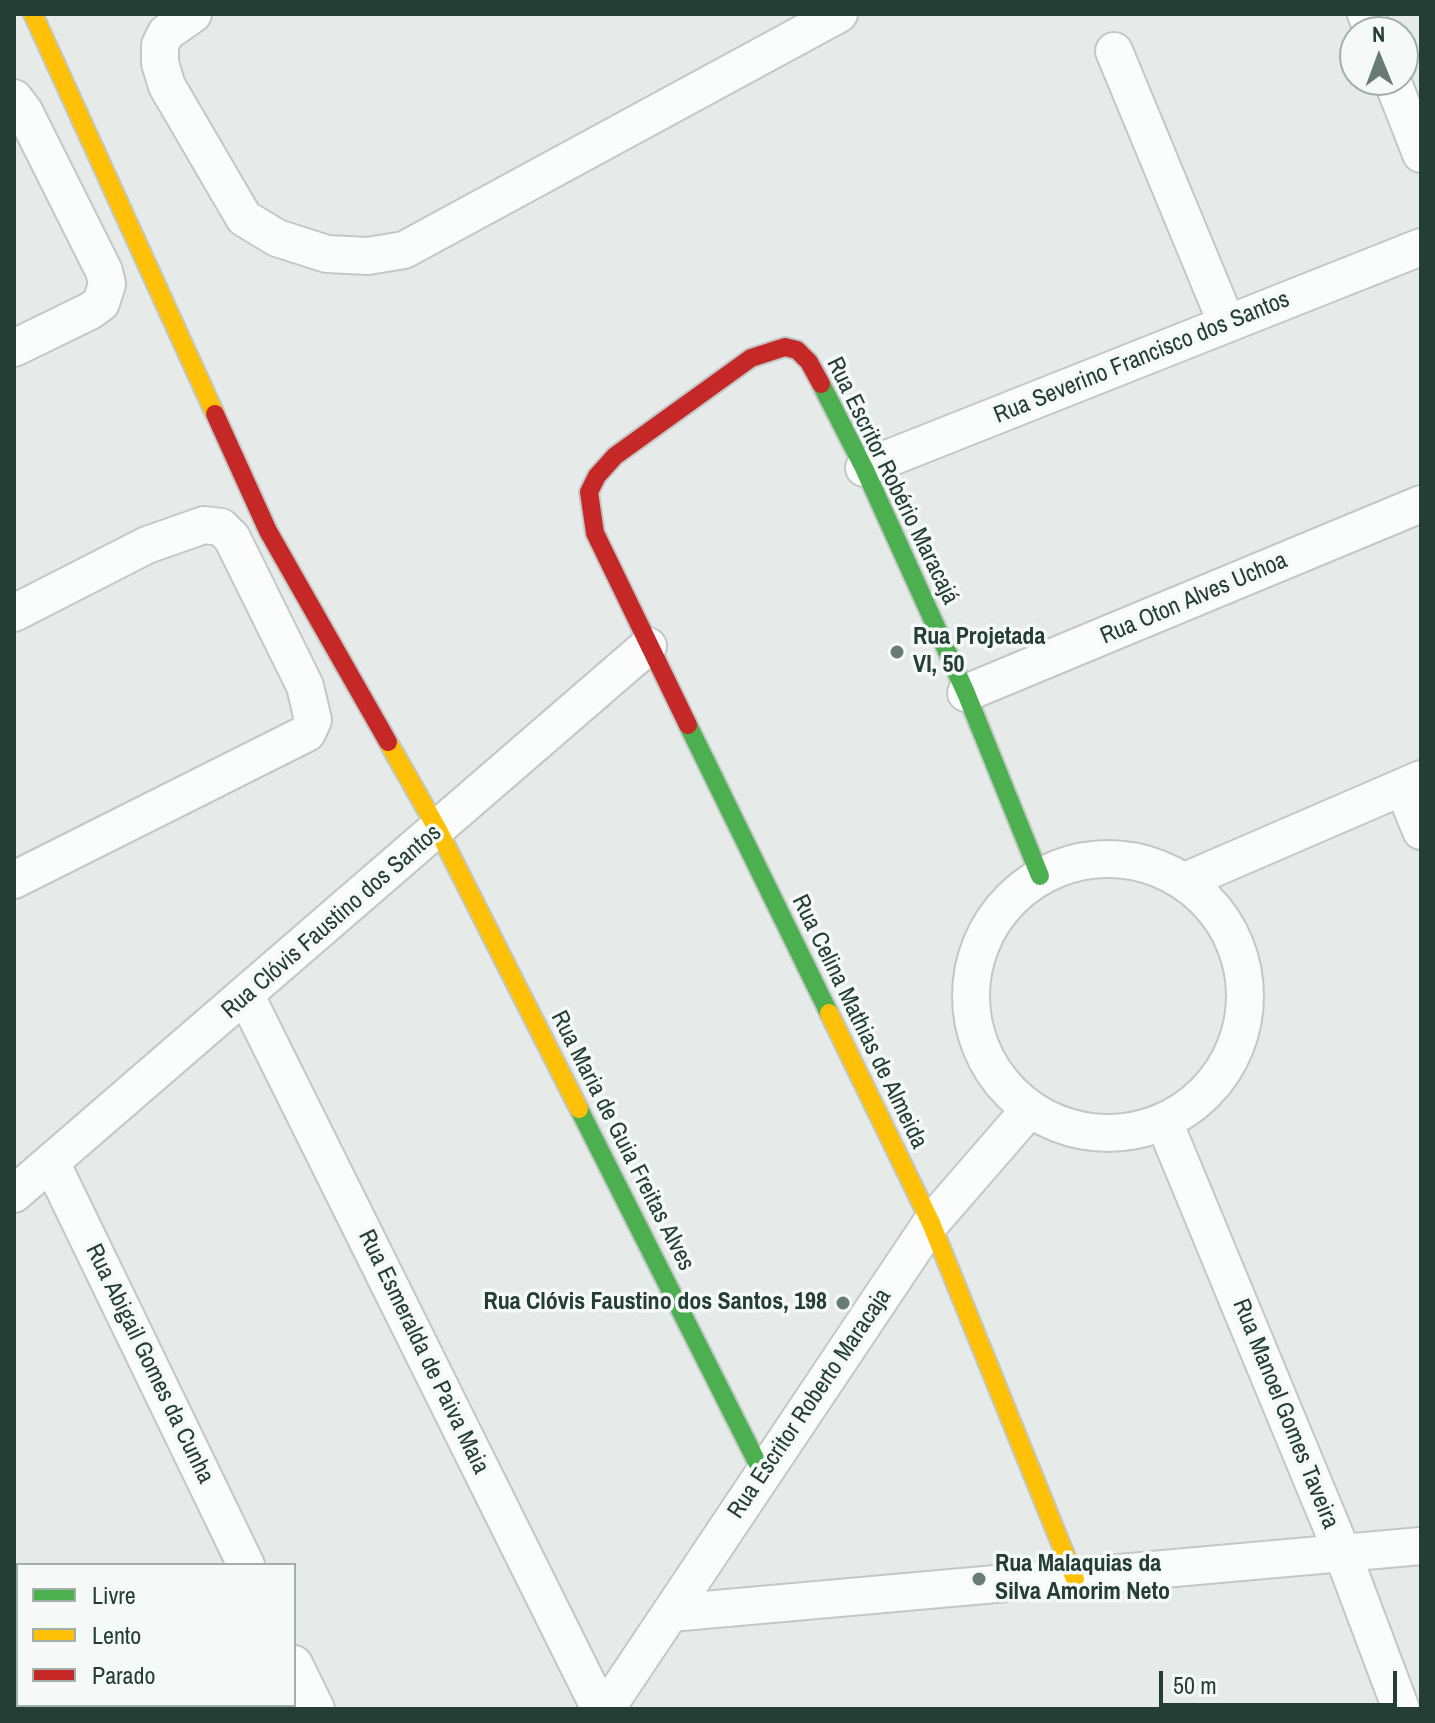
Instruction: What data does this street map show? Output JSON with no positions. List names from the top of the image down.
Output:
{
  "streets": {
    "street": [
      "Rua Severino Francisco dos Santos",
      "Rua Escritor Robério Maracajá",
      "Rua Oton Alves Uchoa",
      "Rua Clóvis Faustino dos Santos",
      "Rua Celina Mathias de Almeida",
      "Rua Maria de Guia Freitas Alves",
      "Rua Esmeralda de Paiva Maia",
      "Rua Abigail Gomes da Cunha",
      "Rua Escritor Roberto Maracaja",
      "Rua Manoel Gomes Taveira"
    ]
  },
  "crossings": [
    ["Rua Severino Francisco dos Santos", "Rua Escritor Robério Maracajá"],
    ["Rua Escritor Robério Maracajá", "Rua Oton Alves Uchoa"],
    ["Rua Escritor Robério Maracajá", "Rua Celina Mathias de Almeida"],
    ["Rua Escritor Robério Maracajá", "Rua Escritor Roberto Maracaja"],
    ["Rua Escritor Robério Maracajá", "Rua Manoel Gomes Taveira"],
    ["Rua Clóvis Faustino dos Santos", "Rua Celina Mathias de Almeida"],
    ["Rua Clóvis Faustino dos Santos", "Rua Maria de Guia Freitas Alves"],
    ["Rua Clóvis Faustino dos Santos", "Rua Esmeralda de Paiva Maia"],
    ["Rua Clóvis Faustino dos Santos", "Rua Abigail Gomes da Cunha"],
    ["Rua Celina Mathias de Almeida", "Rua Escritor Roberto Maracaja"],
    ["Rua Maria de Guia Freitas Alves", "Rua Escritor Roberto Maracaja"],
    ["Rua Esmeralda de Paiva Maia", "Rua Escritor Roberto Maracaja"],
    ["Rua Escritor Roberto Maracaja", "Rua Manoel Gomes Taveira"]
  ],
  "places": ["Rua Projetada VI, 50", "Rua Clóvis Faustino dos Santos, 198", "Rua Malaquias da Silva Amorim Neto"],
  "legend": ["Livre", "Lento", "Parado"],
  "scale_bar": "50 m",
  "north": "top"
}
